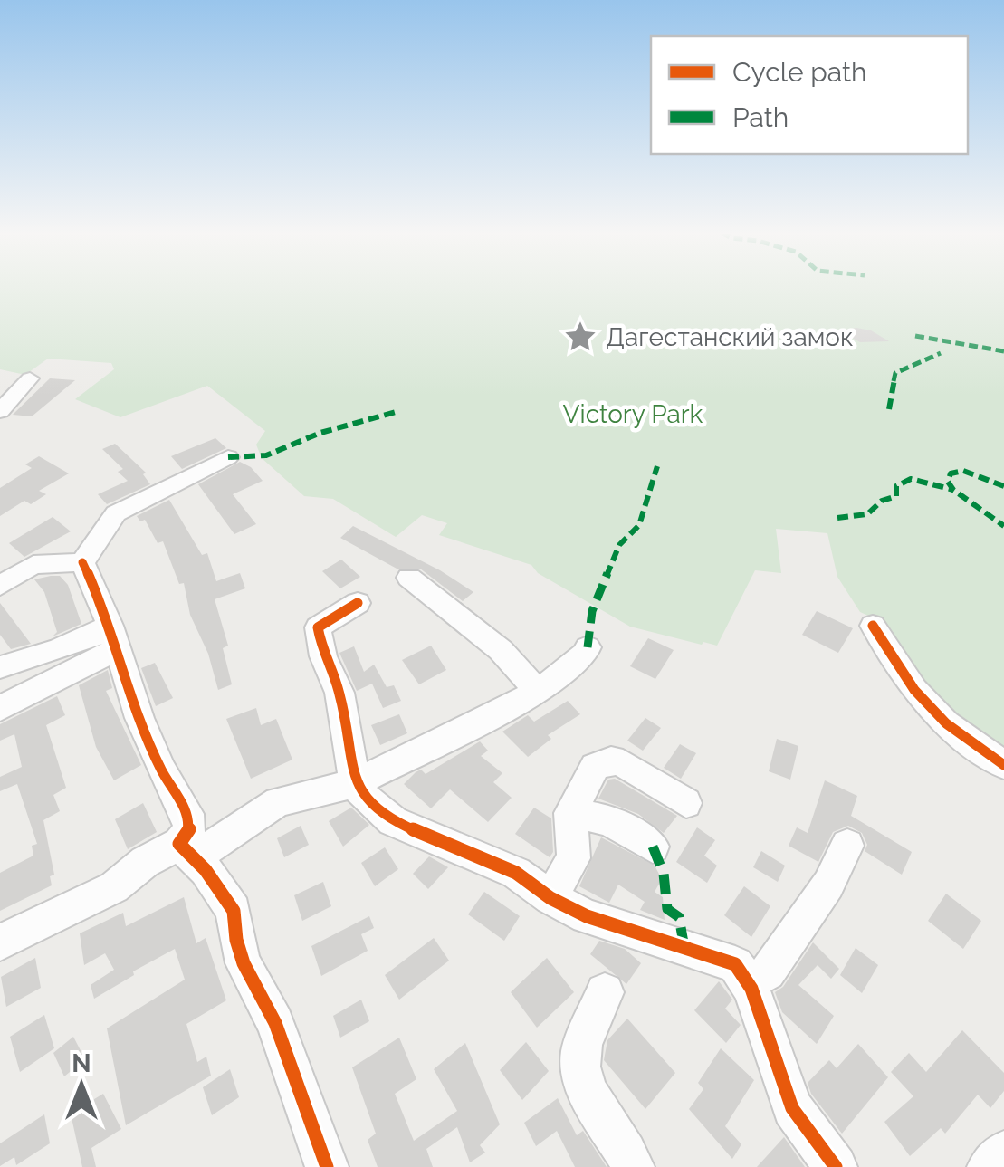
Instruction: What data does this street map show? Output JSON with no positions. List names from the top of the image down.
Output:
{
  "parks": ["Victory Park"],
  "places": {
    "place": ["Дагестанский замок"]
  },
  "legend": ["Cycle path", "Path"],
  "north": "top"
}
